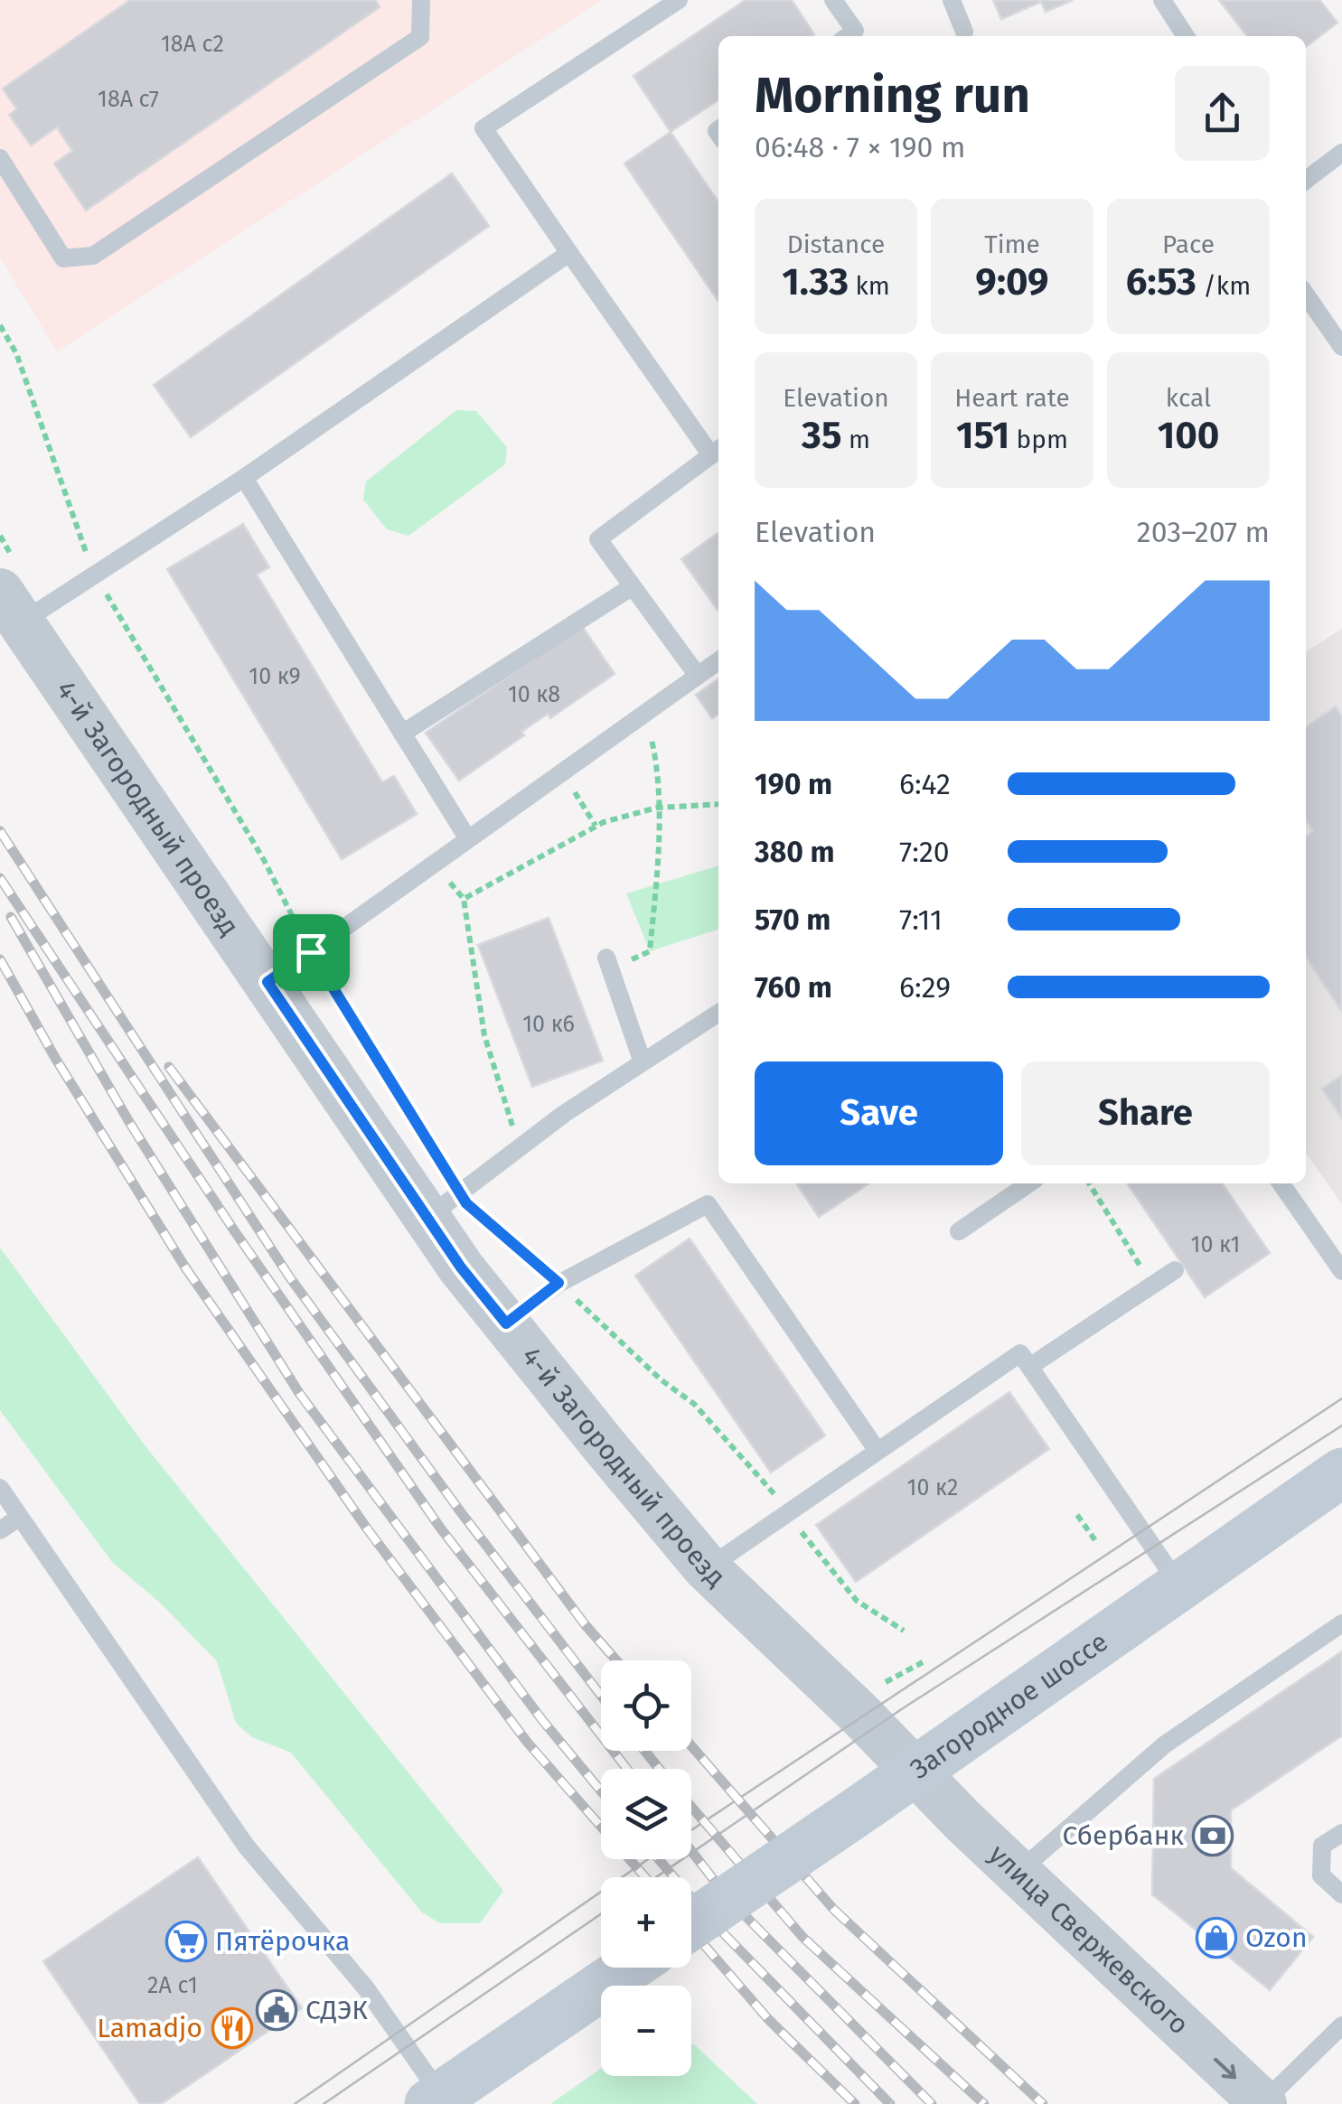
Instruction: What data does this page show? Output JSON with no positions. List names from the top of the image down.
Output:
{
  "streets": {
    "main road": ["Загородное шоссе"],
    "street": ["4-й Загородный проезд", "улица Свержевского"]
  },
  "crossings": [
    ["4-й Загородный проезд", "Загородное шоссе"],
    ["4-й Загородный проезд", "улица Свержевского"],
    ["Загородное шоссе", "улица Свержевского"]
  ],
  "one_way": ["улица Свержевского"],
  "places": {
    "bank": ["Сбербанк"],
    "shop": ["Ozon"],
    "supermarket": ["Пятёрочка"],
    "public building": ["СДЭК"],
    "restaurant": ["Lamadjo"]
  },
  "house_numbers": [
    "18А с2",
    "18А с7",
    "10 к9",
    "10 к8",
    "10 к6",
    "10 к1",
    "10 к2",
    "2А с1"
  ],
  "page": {
    "heading": ["Morning run", "06:48 · 7 × 190 m"],
    "stats": [
      ["Distance", "1.33 km"],
      ["Time", "9:09"],
      ["Pace", "6:53 /km"],
      ["Elevation", "35 m"],
      ["Heart rate", "151 bpm"],
      ["kcal", "100"]
    ],
    "chart": ["Elevation", "203–207 m"],
    "list": [
      {
        "name": "190 m",
        "note": "6:42"
      },
      {
        "name": "380 m",
        "note": "7:20"
      },
      {
        "name": "570 m",
        "note": "7:11"
      },
      {
        "name": "760 m",
        "note": "6:29"
      }
    ],
    "buttons": ["Save", "Share"],
    "map_buttons": ["+", "−"]
  }
}
